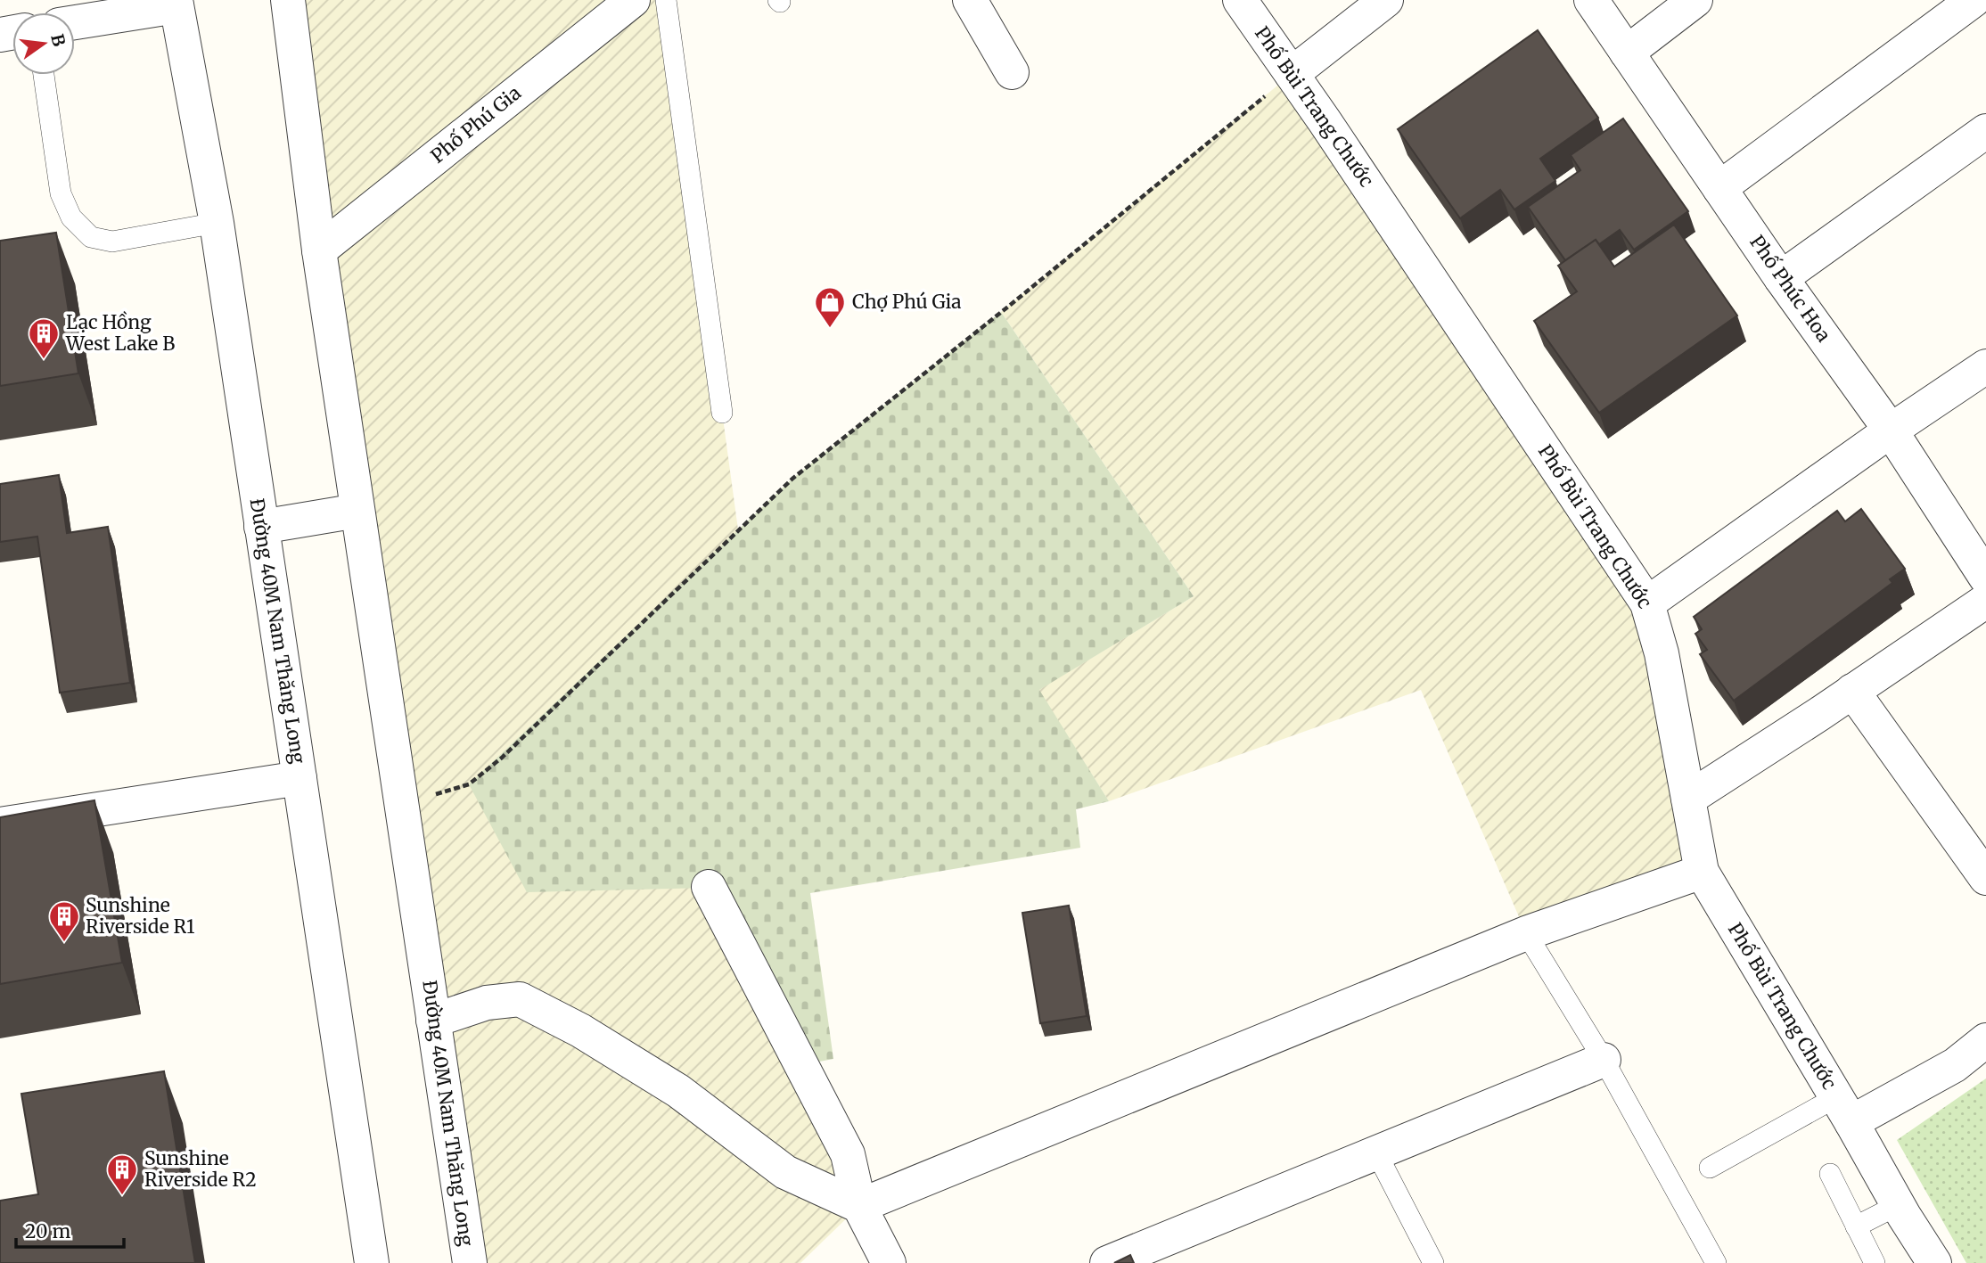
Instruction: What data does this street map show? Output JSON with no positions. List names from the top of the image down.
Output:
{
  "streets": {
    "street": [
      "Phố Bùi Trang Chước",
      "Phố Phú Gia",
      "Phố Phúc Hoa",
      "Đường 40M Nam Thăng Long"
    ]
  },
  "crossings": [
    ["Phố Phú Gia", "Đường 40M Nam Thăng Long"]
  ],
  "places": {
    "shop": ["Chợ Phú Gia"],
    "building": ["Lạc Hồng West Lake B", "Sunshine Riverside R1", "Sunshine Riverside R2"]
  },
  "scale_bar": "20 m",
  "north": "right"
}
